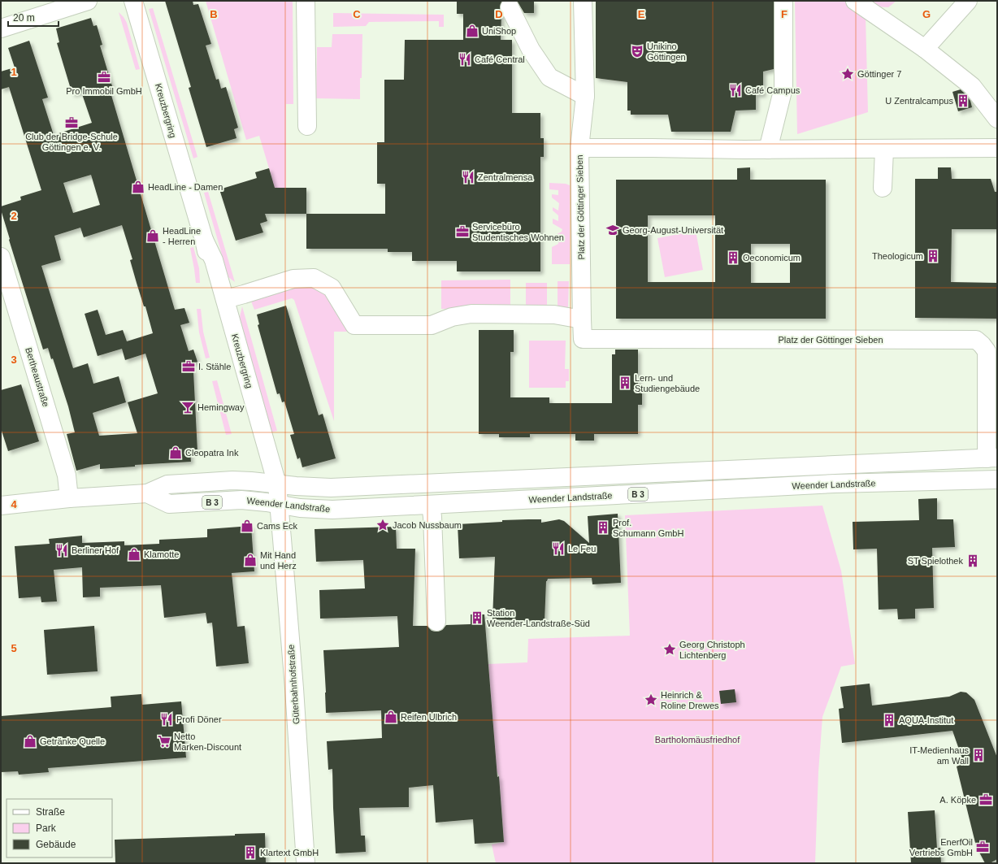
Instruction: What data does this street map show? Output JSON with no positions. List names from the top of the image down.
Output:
{
  "streets": {
    "street": [
      "Kreuzbergring",
      "Platz der Göttinger Sieben",
      "Bertheaustraße",
      "Weender Landstraße",
      "B 3",
      "Güterbahnhofstraße"
    ]
  },
  "crossings": [
    ["Kreuzbergring", "Weender Landstraße"],
    ["Kreuzbergring", "Güterbahnhofstraße"],
    ["Platz der Göttinger Sieben", "Weender Landstraße"],
    ["Bertheaustraße", "Weender Landstraße"],
    ["Weender Landstraße", "Güterbahnhofstraße"]
  ],
  "parks": ["Bartholomäusfriedhof"],
  "places": {
    "shop": [
      "UniShop",
      "HeadLine - Damen",
      "HeadLine - Herren",
      "Cleopatra Ink",
      "Cams Eck",
      "Klamotte",
      "Mit Hand und Herz",
      "Reifen Ulbrich",
      "Getränke Quelle"
    ],
    "theatre": ["Unikino Göttingen"],
    "restaurant": [
      "Café Central",
      "Café Campus",
      "Zentralmensa",
      "Le Feu",
      "Berliner Hof",
      "Profi Döner"
    ],
    "place": [
      "Göttinger 7",
      "Jacob Nussbaum",
      "Georg Christoph Lichtenberg",
      "Heinrich & Roline Drewes"
    ],
    "office": [
      "Pro Immobil GmbH",
      "Club der Bridge-Schule Göttingen e. V.",
      "Servicebüro Studentisches Wohnen",
      "I. Stähle",
      "A. Köpke",
      "EnerfOil Vertriebs GmbH"
    ],
    "building": [
      "U Zentralcampus",
      "Theologicum",
      "Oeconomicum",
      "Lern- und Studiengebäude",
      "Prof. Schumann GmbH",
      "ST Spielothek",
      "Station Weender-Landstraße-Süd",
      "AQUA-Institut",
      "IT-Medienhaus am Wall",
      "Klartext GmbH"
    ],
    "school or university": ["Georg-August-Universität"],
    "bar": ["Hemingway"],
    "supermarket": ["Netto Marken-Discount"]
  },
  "legend": ["Straße", "Park", "Gebäude"],
  "scale_bar": "20 m",
  "grid": {
    "columns": [
      "B",
      "C",
      "D",
      "E",
      "F",
      "G"
    ],
    "rows": [
      "1",
      "2",
      "3",
      "4",
      "5"
    ]
  }
}
